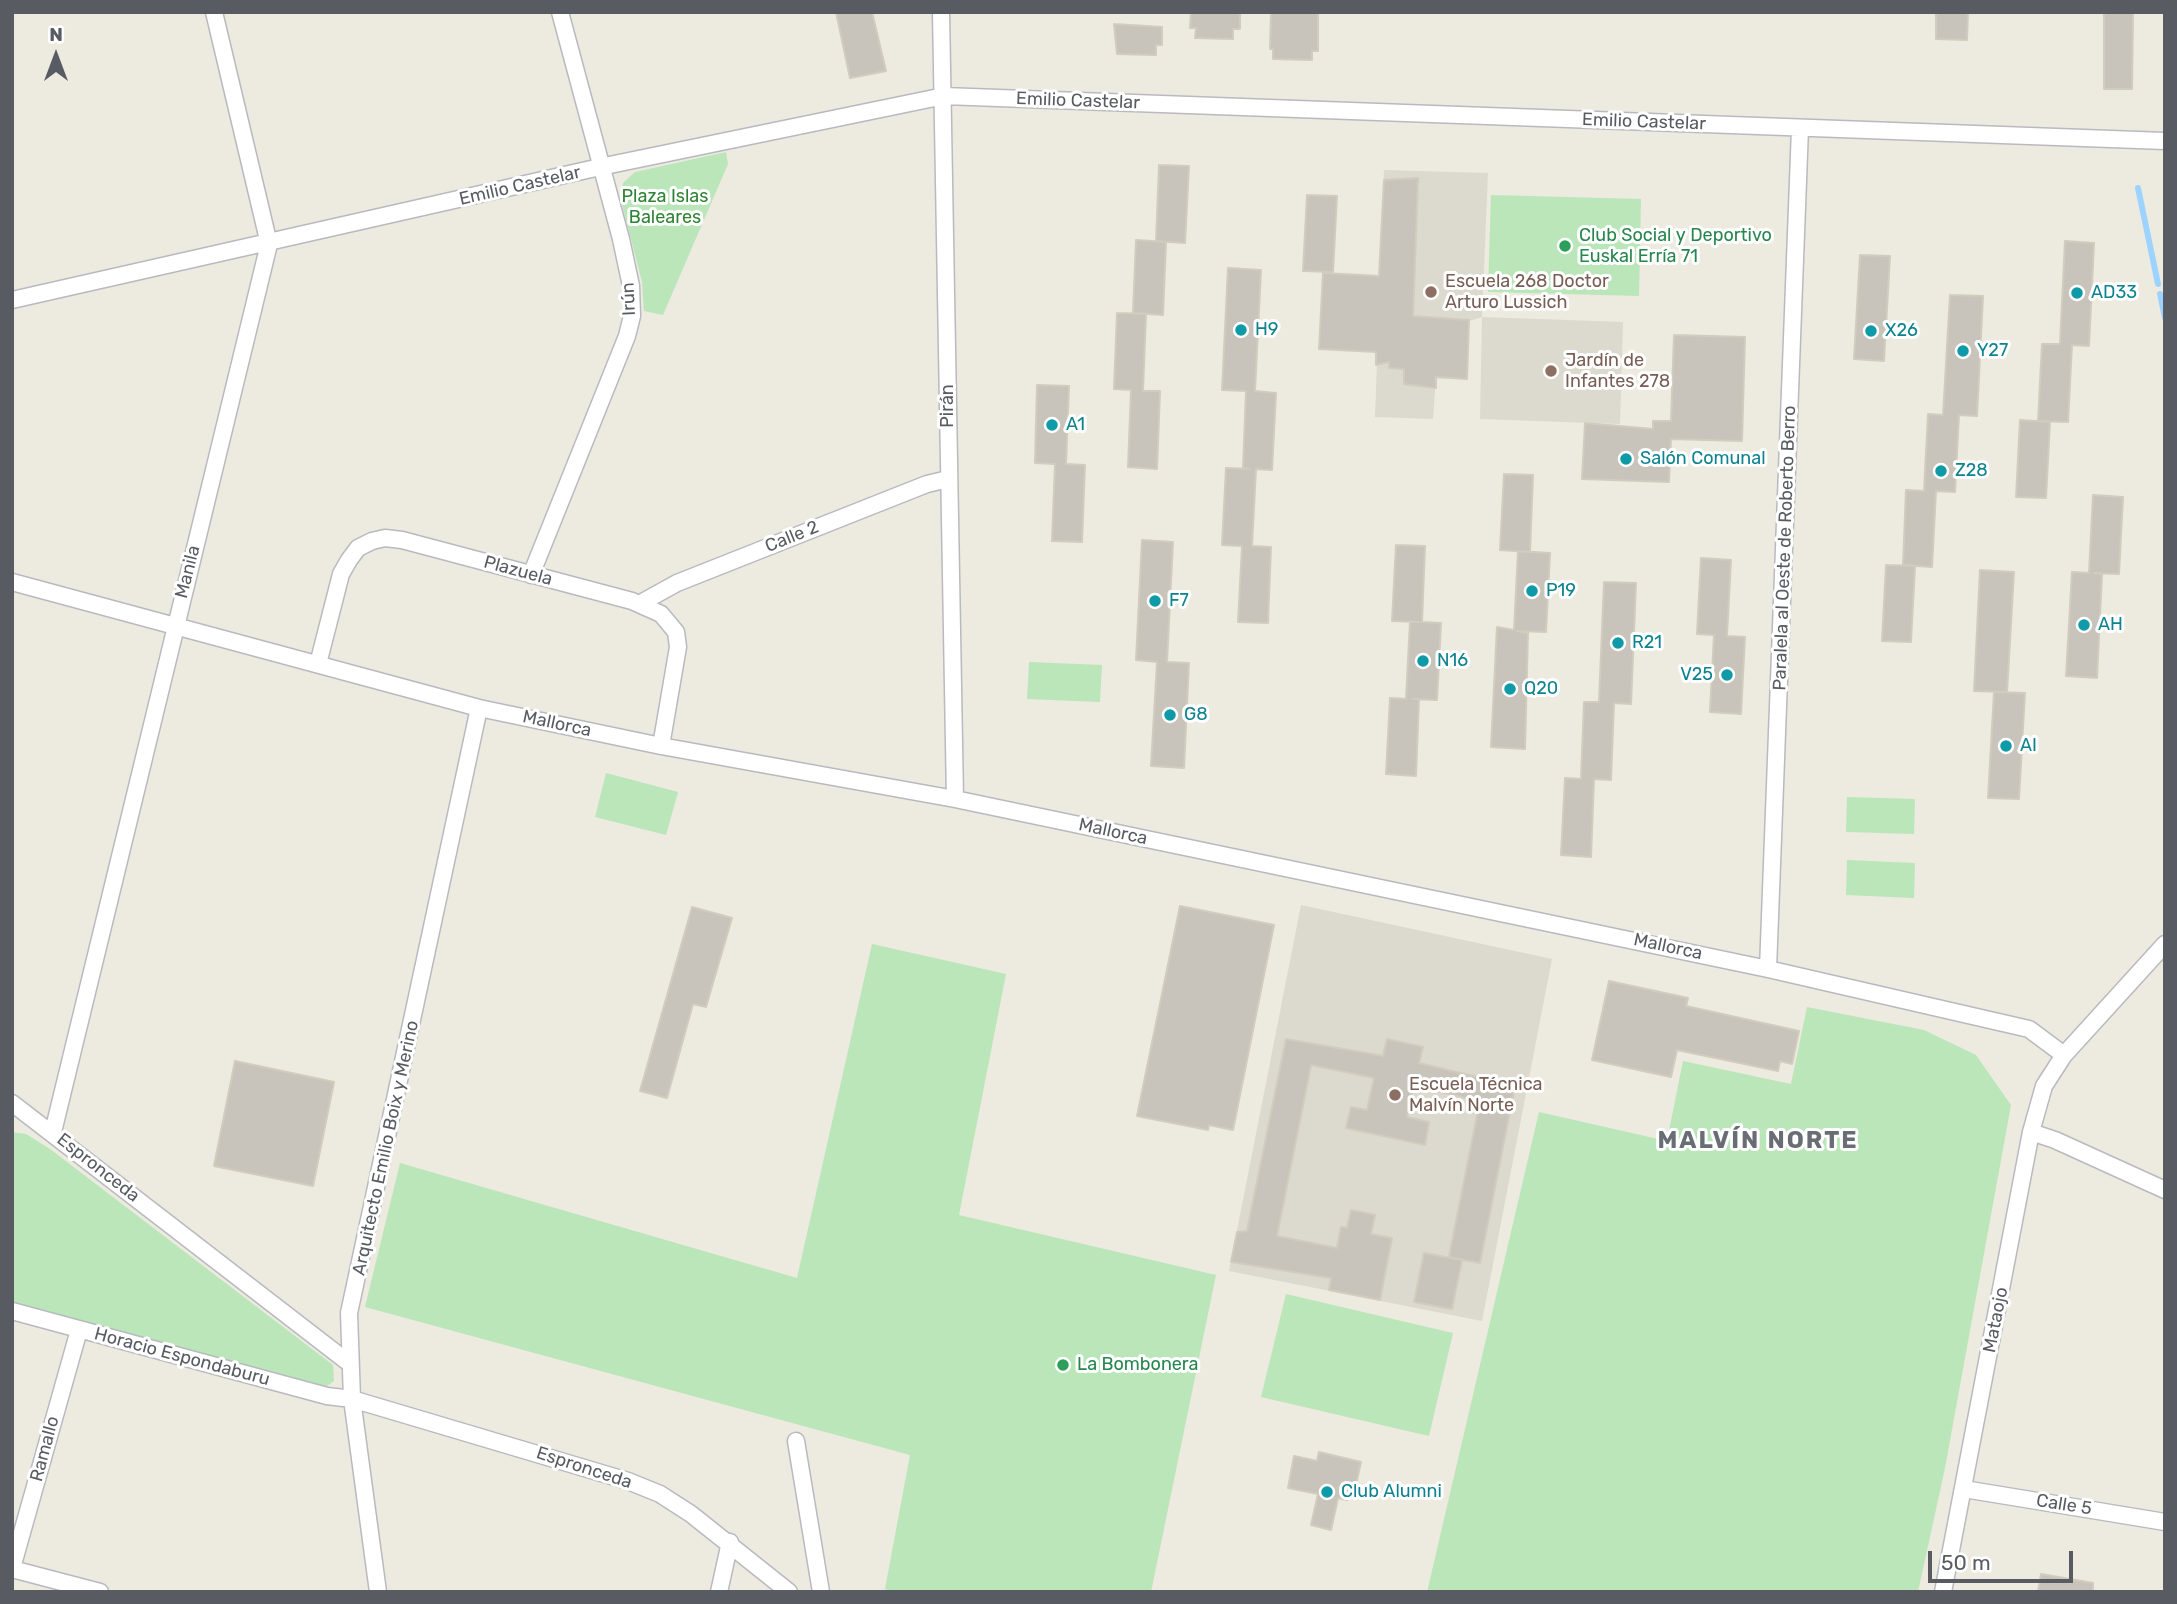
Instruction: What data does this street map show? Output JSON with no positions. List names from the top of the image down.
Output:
{
  "streets": {
    "street": [
      "Emilio Castelar",
      "Irún",
      "Pirán",
      "Calle 2",
      "Paralela al Oeste de Roberto Berro",
      "Plazuela",
      "Manila",
      "Mallorca",
      "Arquitecto Emilio Boix y Merino",
      "Espronceda",
      "Mataojo",
      "Horacio Espondaburu",
      "Ramallo",
      "Calle 5"
    ]
  },
  "crossings": [
    ["Emilio Castelar", "Irún"],
    ["Emilio Castelar", "Pirán"],
    ["Emilio Castelar", "Paralela al Oeste de Roberto Berro"],
    ["Emilio Castelar", "Manila"],
    ["Irún", "Plazuela"],
    ["Pirán", "Calle 2"],
    ["Pirán", "Mallorca"],
    ["Calle 2", "Plazuela"],
    ["Paralela al Oeste de Roberto Berro", "Mallorca"],
    ["Plazuela", "Mallorca"],
    ["Manila", "Mallorca"],
    ["Manila", "Espronceda"],
    ["Mallorca", "Arquitecto Emilio Boix y Merino"],
    ["Mallorca", "Mataojo"],
    ["Arquitecto Emilio Boix y Merino", "Espronceda"],
    ["Arquitecto Emilio Boix y Merino", "Horacio Espondaburu"],
    ["Espronceda", "Horacio Espondaburu"],
    ["Mataojo", "Calle 5"],
    ["Horacio Espondaburu", "Ramallo"]
  ],
  "districts": ["MALVÍN NORTE"],
  "parks": ["Plaza Islas Baleares"],
  "places": [
    "Club Social y Deportivo Euskal Erría 71",
    "Escuela 268 Doctor Arturo Lussich",
    "AD33",
    "H9",
    "X26",
    "Y27",
    "Jardín de Infantes 278",
    "A1",
    "Salón Comunal",
    "Z28",
    "P19",
    "F7",
    "AH",
    "R21",
    "N16",
    "V25",
    "Q20",
    "G8",
    "AI",
    "Escuela Técnica Malvín Norte",
    "La Bombonera",
    "Club Alumni"
  ],
  "scale_bar": "50 m",
  "north": "top"
}
